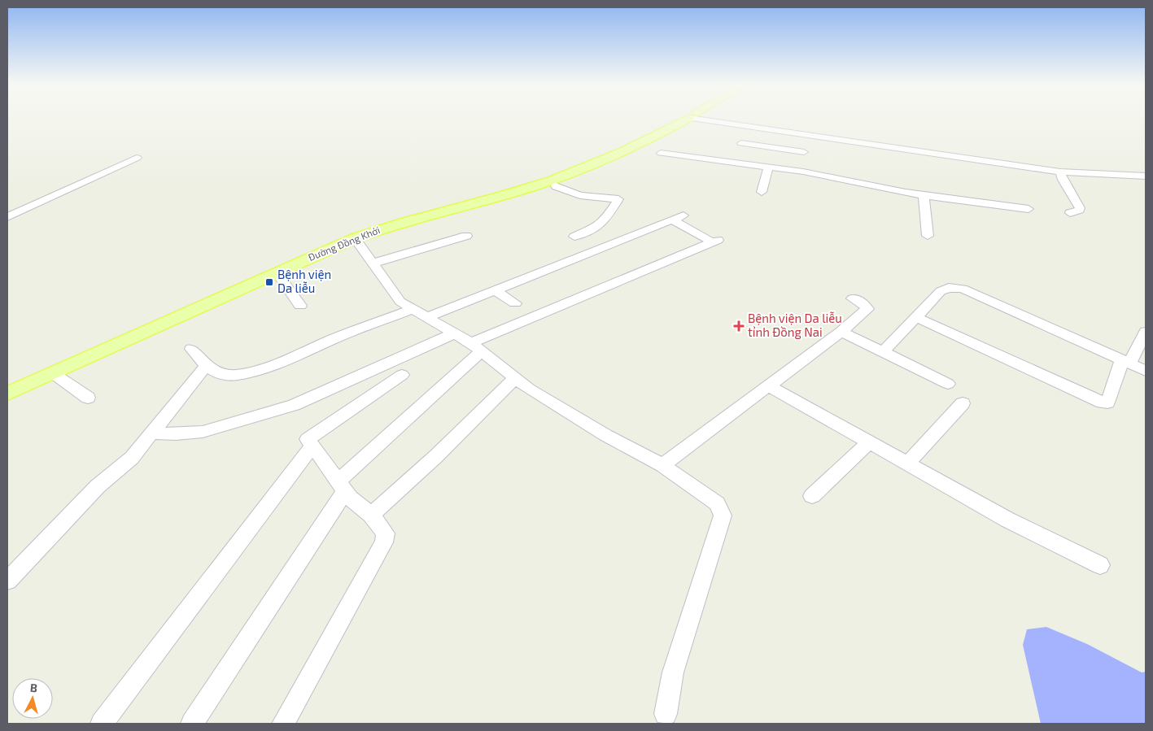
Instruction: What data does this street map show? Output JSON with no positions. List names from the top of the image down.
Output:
{
  "streets": {
    "main road": ["Đường Đồng Khởi"]
  },
  "places": {
    "transit": ["Bệnh viện Da liễu"],
    "health": ["Bệnh viện Da liễu tỉnh Đồng Nai"]
  },
  "north": "top"
}
